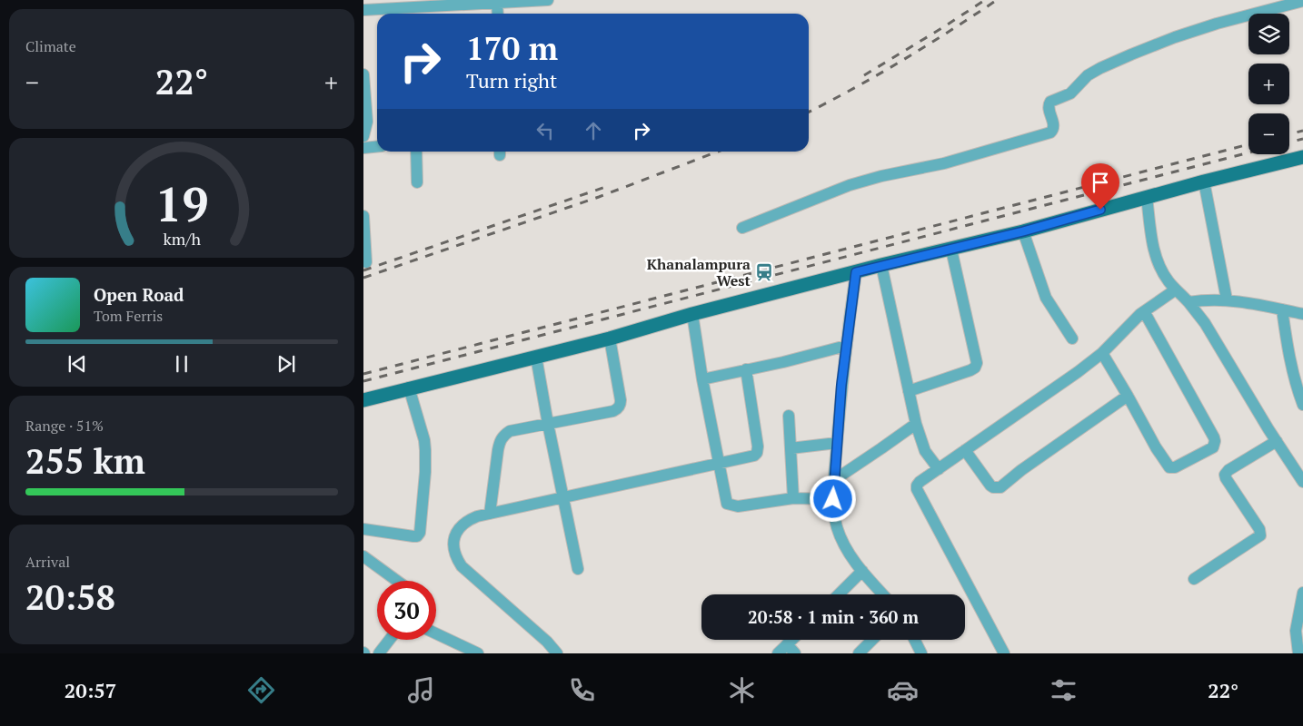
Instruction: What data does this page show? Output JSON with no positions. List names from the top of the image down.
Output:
{
  "places": {
    "station": ["Khanalampura West"]
  },
  "page": {
    "tile": [
      "Climate",
      ["Range · 51%", "255 km"],
      ["Arrival", "20:58"]
    ],
    "map_buttons": ["+", "−"],
    "turn": ["170 m", "Turn right"],
    "heat": ["−", "22°", "+"],
    "song": ["Open Road", "Tom Ferris"],
    "limit": "30",
    "trip": "20:58 · 1 min · 360 m",
    "tabs": ["20:57", "22°"],
    "gauge": ["19", "km/h"]
  }
}
